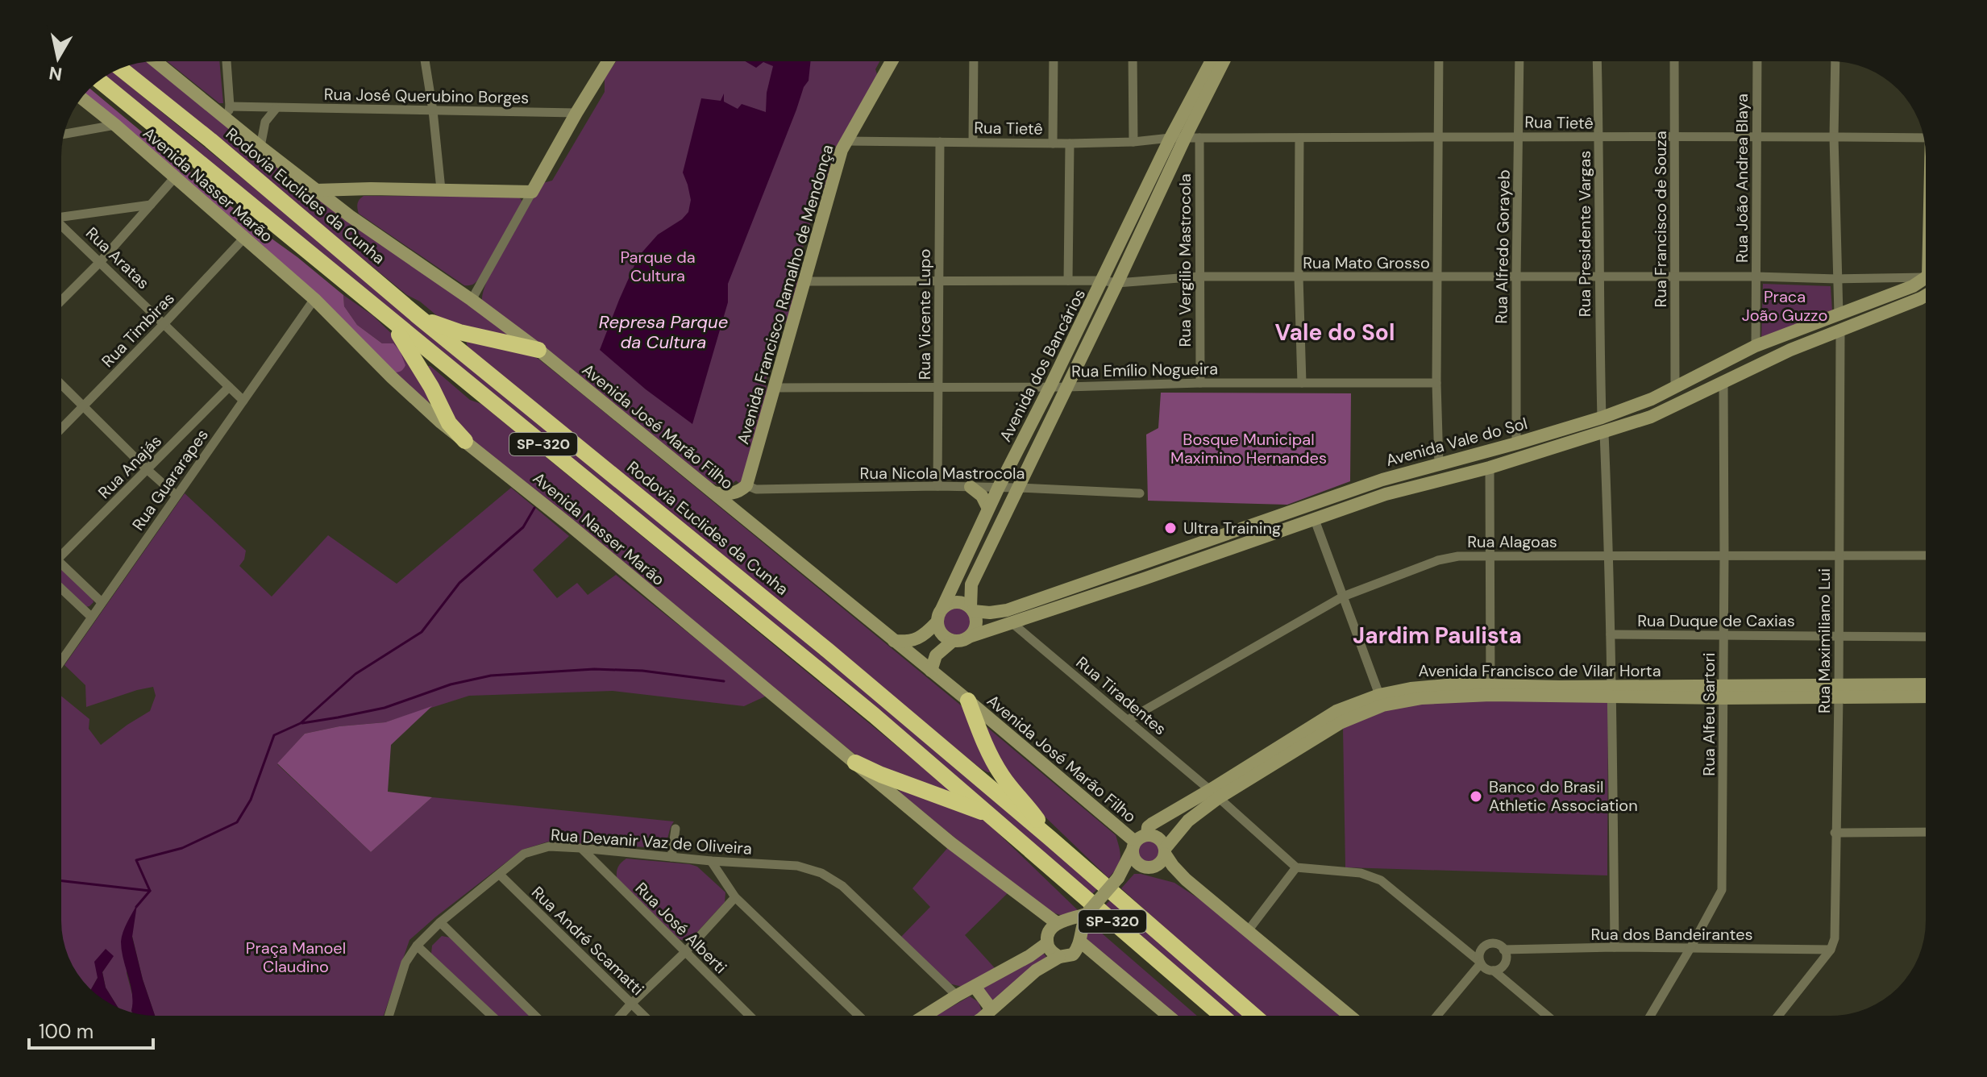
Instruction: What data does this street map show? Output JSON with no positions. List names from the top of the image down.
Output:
{
  "streets": {
    "highway": ["Rodovia Euclides da Cunha", "SP-320"],
    "main road": [
      "Avenida Nasser Marão",
      "Avenida Francisco Ramalho de Mendonça",
      "Avenida dos Bancários",
      "Avenida José Marão Filho",
      "Avenida Vale do Sol",
      "Avenida Francisco de Vilar Horta"
    ],
    "street": [
      "Rua José Querubino Borges",
      "Rua Tietê",
      "Rua João Andrea Blaya",
      "Rua Francisco de Souza",
      "Rua Presidente Vargas",
      "Rua Alfredo Gorayeb",
      "Rua Aratas",
      "Rua Vergilio Mastrocola",
      "Rua Mato Grosso",
      "Rua Vicente Lupo",
      "Rua Timbiras",
      "Rua Emílio Nogueira",
      "Rua Anajás",
      "Rua Nicola Mastrocola",
      "Rua Guararapes",
      "Rua Alagoas",
      "Rua Duque de Caxias",
      "Rua Maximiliano Lui",
      "Rua Tiradentes",
      "Rua Alfeu Sartori",
      "Rua Devanir Vaz de Oliveira",
      "Rua José Alberti",
      "Rua dos Bandeirantes",
      "Rua André Scamatti"
    ]
  },
  "crossings": [
    ["Rua José Querubino Borges", "Avenida José Marão Filho"],
    ["Rua Tietê", "Rua João Andrea Blaya"],
    ["Rua Tietê", "Rua Francisco de Souza"],
    ["Rua Tietê", "Rua Presidente Vargas"],
    ["Rua Tietê", "Rua Alfredo Gorayeb"],
    ["Rua Tietê", "Rua Vergilio Mastrocola"],
    ["Rua Tietê", "Avenida Francisco Ramalho de Mendonça"],
    ["Rua Tietê", "Rua Vicente Lupo"],
    ["Rua Tietê", "Avenida dos Bancários"],
    ["Rua João Andrea Blaya", "Rua Mato Grosso"],
    ["Rua João Andrea Blaya", "Avenida Vale do Sol"],
    ["Avenida Nasser Marão", "Rua Timbiras"],
    ["Avenida Nasser Marão", "Rua Guararapes"],
    ["Rua Francisco de Souza", "Rua Mato Grosso"],
    ["Rua Francisco de Souza", "Avenida Vale do Sol"],
    ["Rua Presidente Vargas", "Rua Mato Grosso"],
    ["Rua Presidente Vargas", "Avenida Vale do Sol"],
    ["Rua Alfredo Gorayeb", "Rua Mato Grosso"],
    ["Rua Alfredo Gorayeb", "Avenida Vale do Sol"],
    ["Rua Aratas", "Rua Timbiras"],
    ["Rua Aratas", "Rua Anajás"],
    ["Rua Aratas", "Rua Guararapes"],
    ["Rua Vergilio Mastrocola", "Rua Mato Grosso"],
    ["Rua Vergilio Mastrocola", "Rua Emílio Nogueira"],
    ["Rua Mato Grosso", "Avenida Francisco Ramalho de Mendonça"],
    ["Rua Mato Grosso", "Rua Vicente Lupo"],
    ["Rua Mato Grosso", "Avenida dos Bancários"],
    ["Avenida Francisco Ramalho de Mendonça", "Rua Emílio Nogueira"],
    ["Avenida Francisco Ramalho de Mendonça", "Rua Nicola Mastrocola"],
    ["Rua Vicente Lupo", "Rua Emílio Nogueira"],
    ["Rua Vicente Lupo", "Rua Nicola Mastrocola"],
    ["Avenida dos Bancários", "Rua Emílio Nogueira"],
    ["Avenida dos Bancários", "Avenida Vale do Sol"],
    ["Avenida dos Bancários", "Rua Nicola Mastrocola"],
    ["Avenida José Marão Filho", "Avenida Francisco de Vilar Horta"],
    ["Avenida Vale do Sol", "Rua Maximiliano Lui"],
    ["Avenida Vale do Sol", "Rua Tiradentes"],
    ["Avenida Vale do Sol", "Rua Alfeu Sartori"],
    ["Rua Alagoas", "Rua Maximiliano Lui"],
    ["Rua Alagoas", "Rua Tiradentes"],
    ["Rua Alagoas", "Rua Alfeu Sartori"],
    ["Rua Duque de Caxias", "Rua Maximiliano Lui"],
    ["Rua Duque de Caxias", "Rua Alfeu Sartori"],
    ["Rua Maximiliano Lui", "Avenida Francisco de Vilar Horta"],
    ["Rua Maximiliano Lui", "Rua dos Bandeirantes"],
    ["Avenida Francisco de Vilar Horta", "Rua Tiradentes"],
    ["Avenida Francisco de Vilar Horta", "Rua Alfeu Sartori"],
    ["Rua Alfeu Sartori", "Rua dos Bandeirantes"],
    ["Rua Devanir Vaz de Oliveira", "Rua José Alberti"],
    ["Rua Devanir Vaz de Oliveira", "Rua André Scamatti"]
  ],
  "districts": ["Vale do Sol", "Jardim Paulista"],
  "water": ["Represa Parque da Cultura"],
  "parks": [
    "Parque da Cultura",
    "Praca João Guzzo",
    "Bosque Municipal Maximino Hernandes",
    "Praça Manoel Claudino"
  ],
  "places": ["Ultra Training", "Banco do Brasil Athletic Association"],
  "scale_bar": "100 m",
  "north": "bottom"
}
